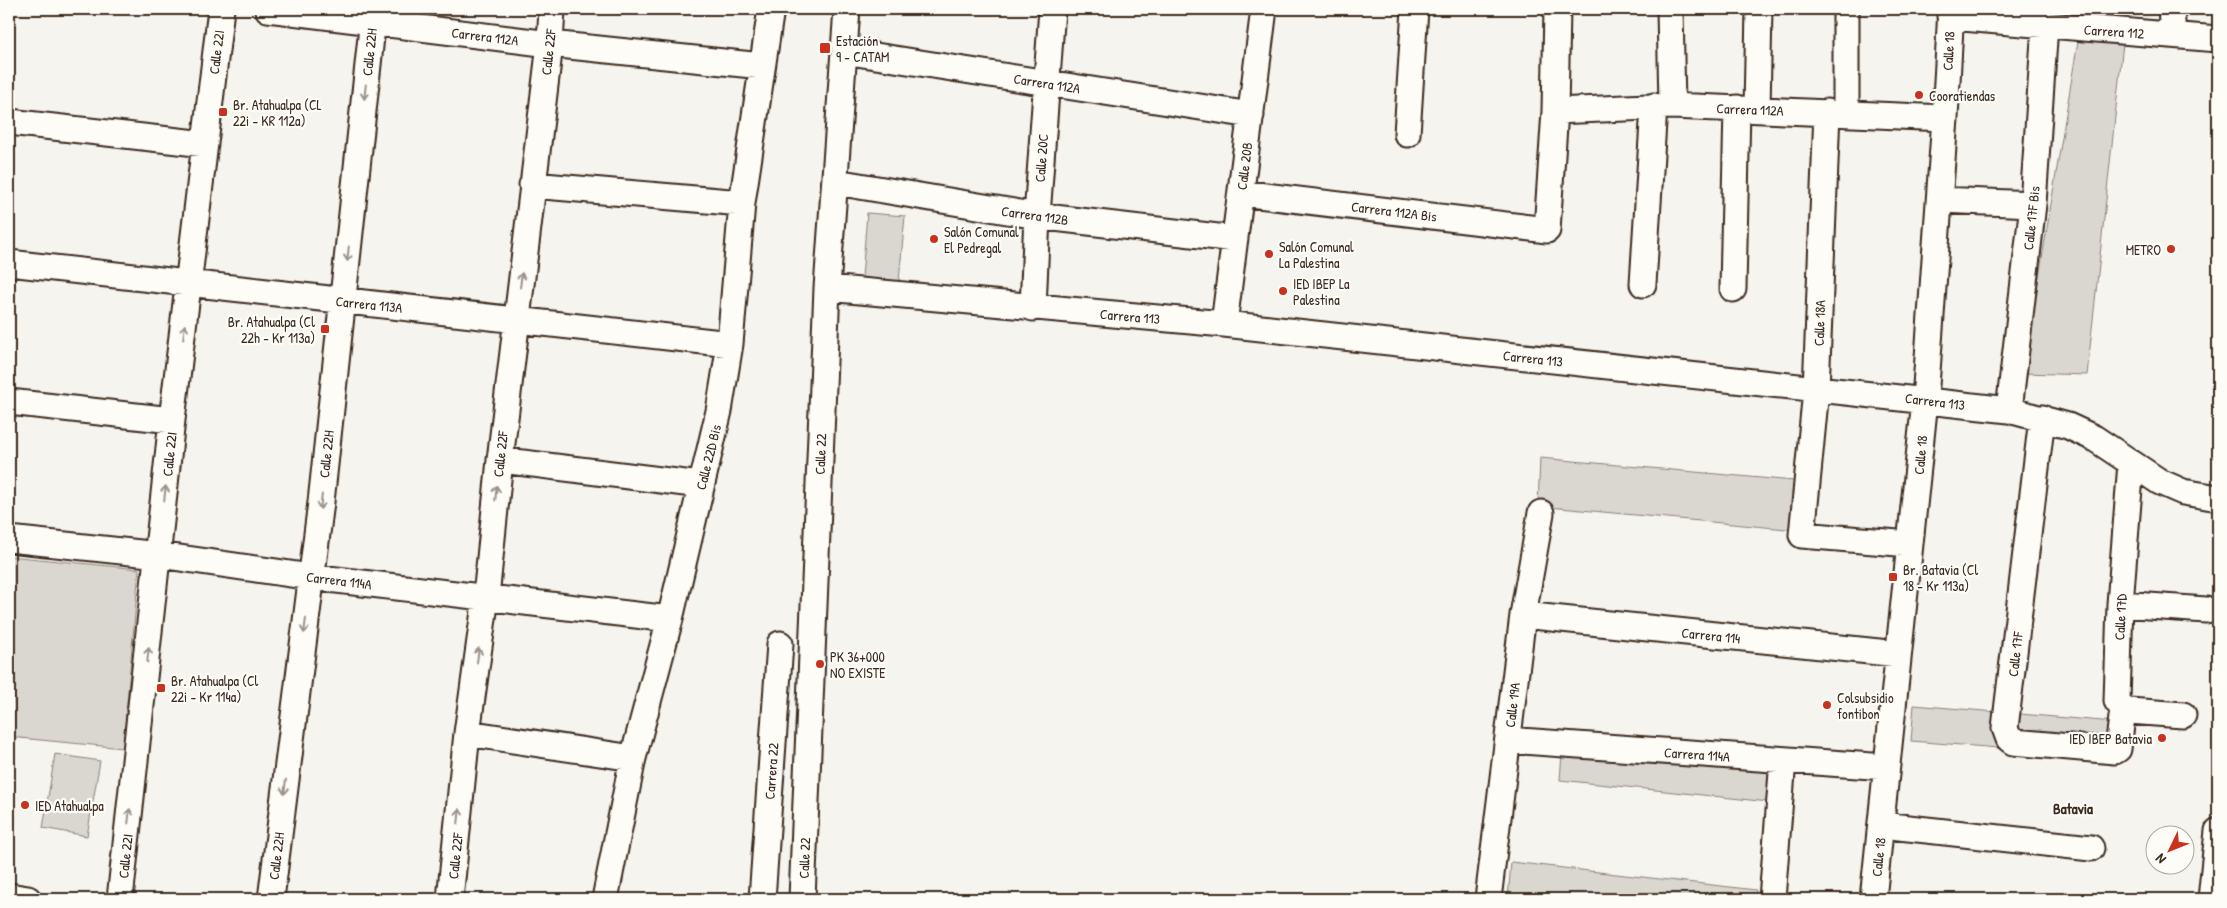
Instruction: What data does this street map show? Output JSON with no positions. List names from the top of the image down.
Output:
{
  "streets": {
    "street": [
      "Carrera 112",
      "Carrera 112A",
      "Calle 18",
      "Calle 22I",
      "Calle 22H",
      "Calle 22F",
      "Calle 20C",
      "Calle 20B",
      "Carrera 112A Bis",
      "Carrera 112B",
      "Calle 17F Bis",
      "Carrera 113A",
      "Carrera 113",
      "Calle 18A",
      "Calle 22",
      "Calle 22D Bis",
      "Carrera 114A",
      "Calle 17D",
      "Carrera 114",
      "Calle 17F",
      "Calle 19A",
      "Carrera 22"
    ]
  },
  "crossings": [
    ["Carrera 112", "Calle 18"],
    ["Carrera 112", "Calle 17F Bis"],
    ["Carrera 112A", "Calle 18"],
    ["Carrera 112A", "Calle 22H"],
    ["Carrera 112A", "Calle 22F"],
    ["Carrera 112A", "Calle 20C"],
    ["Carrera 112A", "Calle 20B"],
    ["Carrera 112A", "Carrera 112A Bis"],
    ["Carrera 112A", "Calle 18A"],
    ["Carrera 112A", "Calle 22"],
    ["Carrera 112A", "Calle 22D Bis"],
    ["Calle 18", "Carrera 113"],
    ["Calle 18", "Calle 18A"],
    ["Calle 18", "Carrera 114A"],
    ["Calle 18", "Carrera 114"],
    ["Calle 22I", "Carrera 113A"],
    ["Calle 22I", "Carrera 114A"],
    ["Calle 22H", "Carrera 113A"],
    ["Calle 22H", "Carrera 114A"],
    ["Calle 22F", "Carrera 113A"],
    ["Calle 22F", "Carrera 114A"],
    ["Calle 20C", "Carrera 112B"],
    ["Calle 20C", "Carrera 113"],
    ["Calle 20B", "Carrera 112A Bis"],
    ["Calle 20B", "Carrera 112B"],
    ["Calle 20B", "Carrera 113"],
    ["Carrera 112B", "Calle 22"],
    ["Calle 17F Bis", "Carrera 113"],
    ["Carrera 113A", "Calle 22D Bis"],
    ["Carrera 113", "Calle 18A"],
    ["Carrera 113", "Calle 22"],
    ["Carrera 113", "Calle 17D"],
    ["Carrera 113", "Calle 17F"],
    ["Calle 22D Bis", "Carrera 114A"],
    ["Carrera 114A", "Calle 19A"],
    ["Calle 17D", "Calle 17F"],
    ["Carrera 114", "Calle 19A"]
  ],
  "one_way": ["Calle 22I", "Calle 22H", "Calle 22F"],
  "districts": ["Batavia"],
  "places": {
    "transit": [
      "Estación 9 - CATAM",
      "Br. Atahualpa (CL 22i - KR 112a)",
      "Br. Atahualpa (Cl 22h - Kr 113a)",
      "Br. Batavia (Cl 18 - Kr 113a)",
      "Br. Atahualpa (Cl 22i - Kr 114a)"
    ],
    "other": [
      "Cooratiendas",
      "Salón Comunal El Pedregal",
      "METRO",
      "Salón Comunal La Palestina",
      "IED IBEP La Palestina",
      "PK 36+000 NO EXISTE",
      "Colsubsidio fontibon",
      "IED IBEP Batavia",
      "IED Atahualpa"
    ]
  },
  "north": "bottom left"
}
